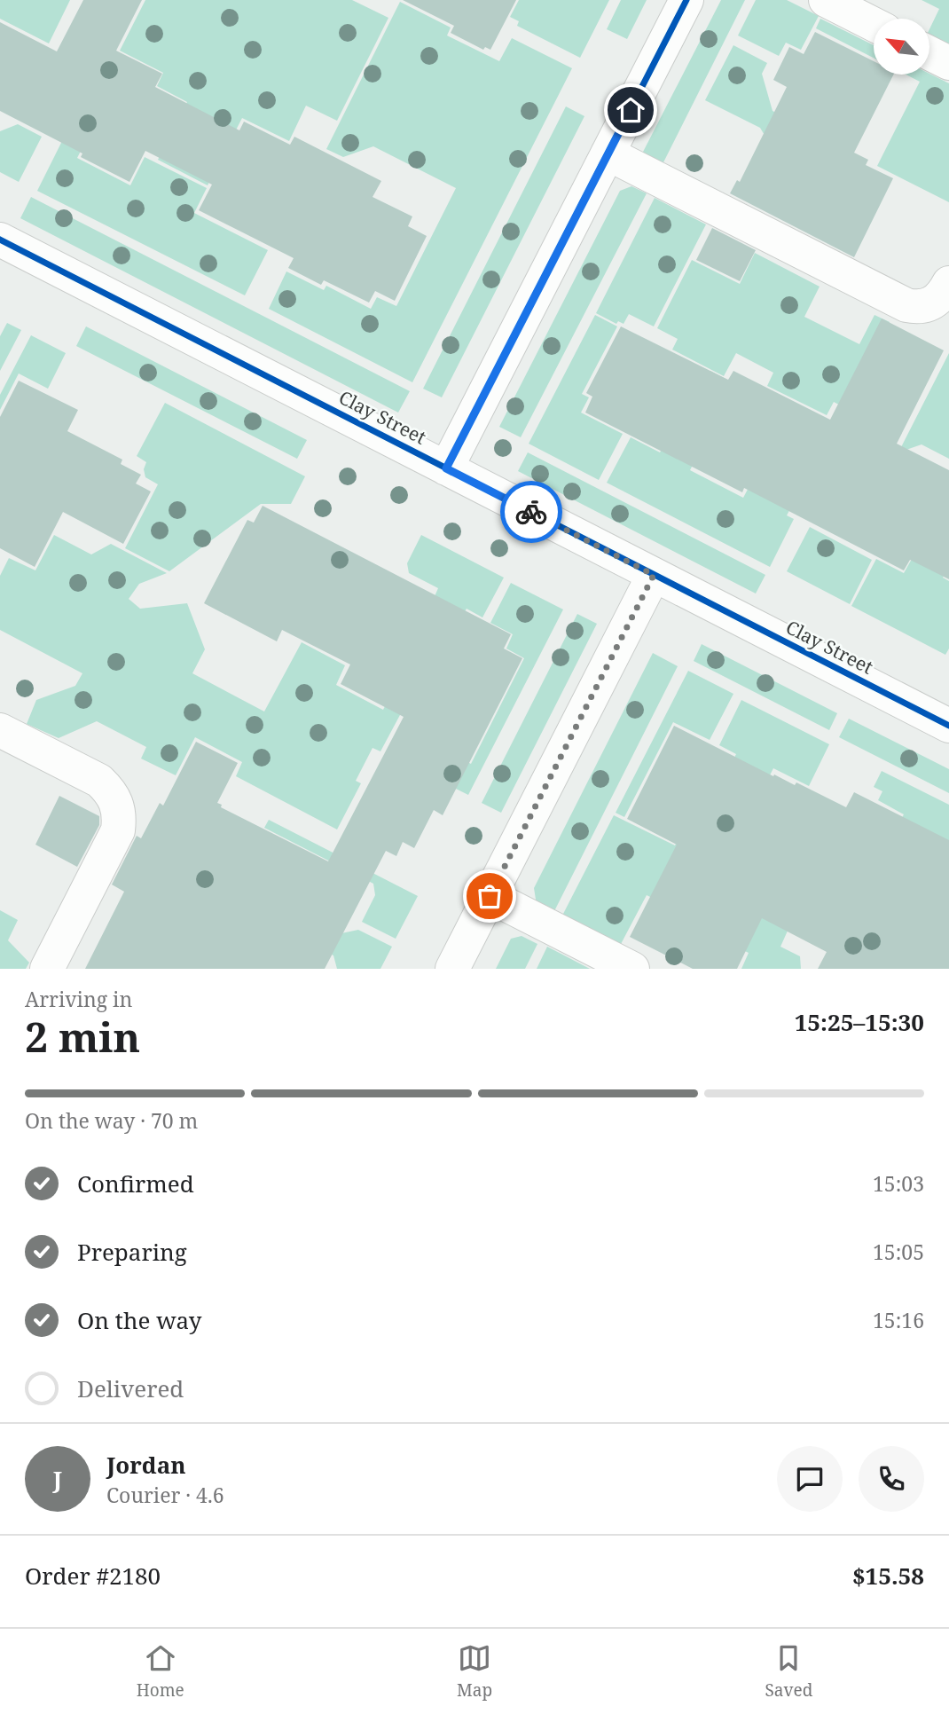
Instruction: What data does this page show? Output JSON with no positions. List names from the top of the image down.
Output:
{
  "streets": {
    "street": ["Clay Street"]
  },
  "north": "top left",
  "page": {
    "heading": ["2 min", "Arriving in", "15:25–15:30"],
    "panel": [
      "Jordan",
      "Courier · 4.6",
      "Order #2180",
      "$15.58"
    ],
    "bar": "On the way · 70 m",
    "list": [
      ["Confirmed", "15:03"],
      ["Preparing", "15:05"],
      ["On the way", "15:16"],
      "Delivered"
    ],
    "round": "J",
    "tabs": ["Home", "Map", "Saved"]
  }
}
